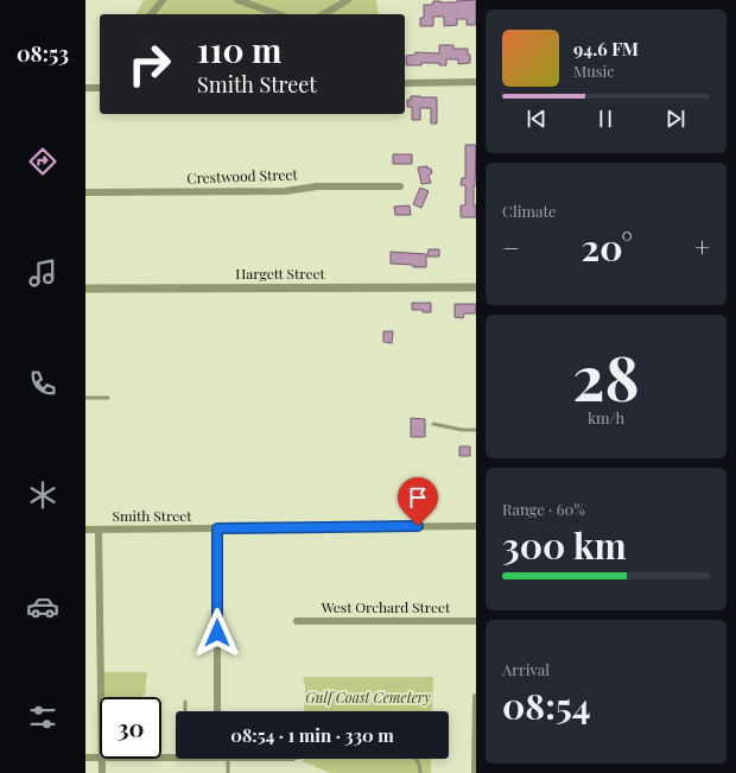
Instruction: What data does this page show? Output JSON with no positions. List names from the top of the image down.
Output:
{
  "streets": {
    "street": [
      "Crestwood Street",
      "Hargett Street",
      "Smith Street",
      "West Orchard Street"
    ]
  },
  "parks": ["Gulf Coast Cemetery"],
  "page": {
    "tabs": "08:53",
    "turn": ["110 m", "Smith Street"],
    "song": ["94.6 FM", "Music"],
    "tile": [
      "Climate",
      ["28", "km/h"],
      ["Range · 60%", "300 km"],
      ["Arrival", "08:54"]
    ],
    "heat": ["−", "20°", "+"],
    "limit": "30",
    "trip": "08:54 · 1 min · 330 m"
  }
}
